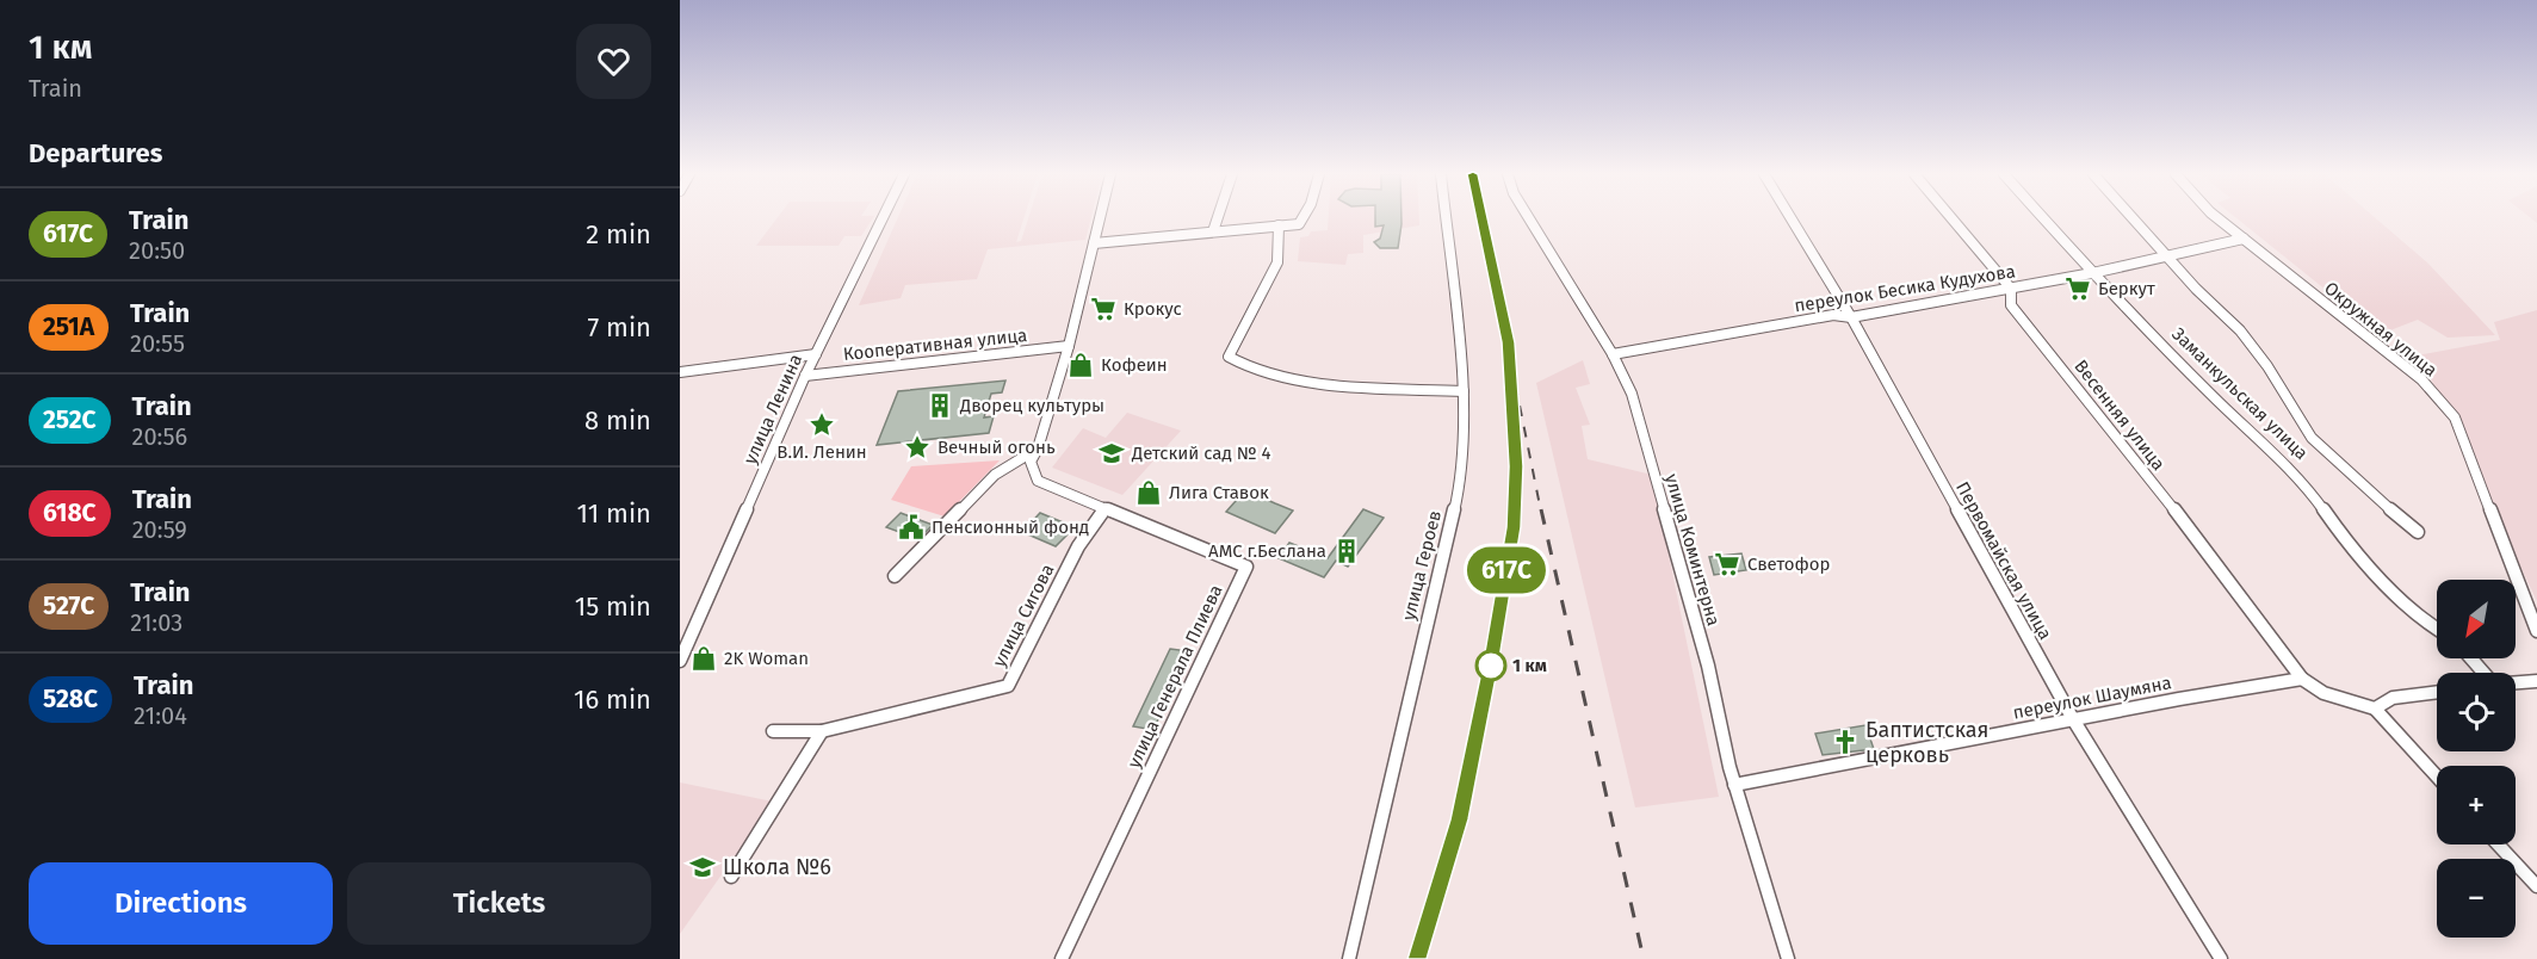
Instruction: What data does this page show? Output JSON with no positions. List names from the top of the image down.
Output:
{
  "streets": {
    "street": [
      "переулок Бесика Кудухова",
      "Окружная улица",
      "Кооперативная улица",
      "Заманкульская улица",
      "улица Ленина",
      "Весенняя улица",
      "улица Коминтерна",
      "Первомайская улица",
      "улица Героев",
      "улица Сигова",
      "улица Генерала Плиева",
      "переулок Шаумяна"
    ]
  },
  "crossings": [
    ["переулок Бесика Кудухова", "Окружная улица"],
    ["переулок Бесика Кудухова", "Заманкульская улица"],
    ["переулок Бесика Кудухова", "Весенняя улица"],
    ["переулок Бесика Кудухова", "улица Коминтерна"],
    ["переулок Бесика Кудухова", "Первомайская улица"],
    ["Кооперативная улица", "улица Ленина"],
    ["Кооперативная улица", "улица Генерала Плиева"],
    ["Весенняя улица", "переулок Шаумяна"],
    ["улица Коминтерна", "переулок Шаумяна"],
    ["Первомайская улица", "переулок Шаумяна"],
    ["улица Сигова", "улица Генерала Плиева"]
  ],
  "places": {
    "supermarket": ["Беркут", "Крокус", "Светофор"],
    "shop": ["Кофеин", "Лига Ставок", "2K Woman"],
    "building": ["Дворец культуры", "АМС г.Беслана"],
    "place": ["В.И. Ленин", "Вечный огонь"],
    "school or university": ["Детский сад № 4", "Школа №6"],
    "public building": ["Пенсионный фонд"],
    "other": ["1 км"],
    "church": ["Баптистская церковь"]
  },
  "north": "bottom left",
  "page": {
    "heading": [
      ["1 км", "Train"],
      "Departures"
    ],
    "on_map": "617C",
    "list": [
      {
        "mark": "617C",
        "name": "Train",
        "note": "20:50",
        "value": "2 min"
      },
      {
        "mark": "251А",
        "name": "Train",
        "note": "20:55",
        "value": "7 min"
      },
      {
        "mark": "252С",
        "name": "Train",
        "note": "20:56",
        "value": "8 min"
      },
      {
        "mark": "618С",
        "name": "Train",
        "note": "20:59",
        "value": "11 min"
      },
      {
        "mark": "527С",
        "name": "Train",
        "note": "21:03",
        "value": "15 min"
      },
      {
        "mark": "528С",
        "name": "Train",
        "note": "21:04",
        "value": "16 min"
      }
    ],
    "map_buttons": ["+", "−"],
    "buttons": ["Directions", "Tickets"]
  }
}
